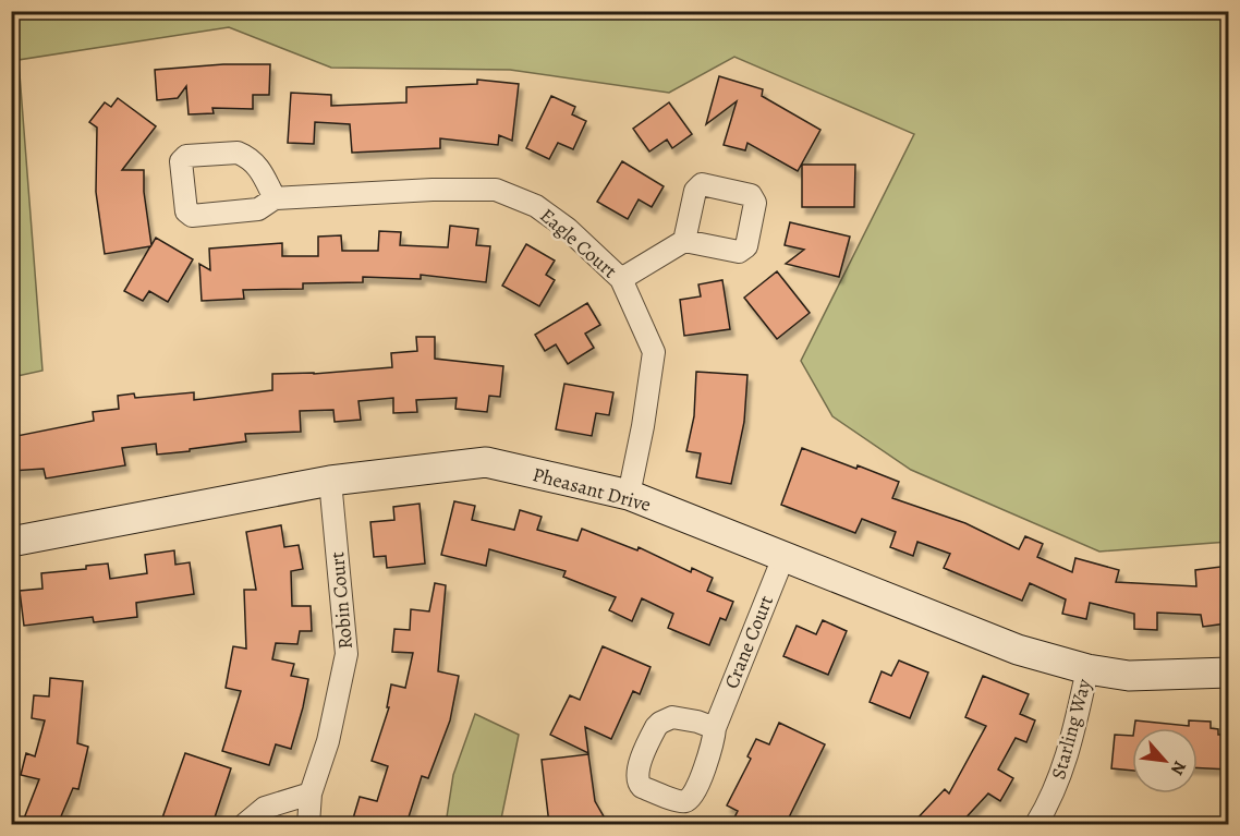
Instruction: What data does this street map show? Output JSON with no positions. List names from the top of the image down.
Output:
{
  "streets": {
    "street": [
      "Eagle Court",
      "Pheasant Drive",
      "Robin Court",
      "Crane Court",
      "Starling Way"
    ]
  },
  "crossings": [
    ["Eagle Court", "Pheasant Drive"],
    ["Pheasant Drive", "Robin Court"],
    ["Pheasant Drive", "Crane Court"],
    ["Pheasant Drive", "Starling Way"]
  ],
  "north": "bottom right"
}
